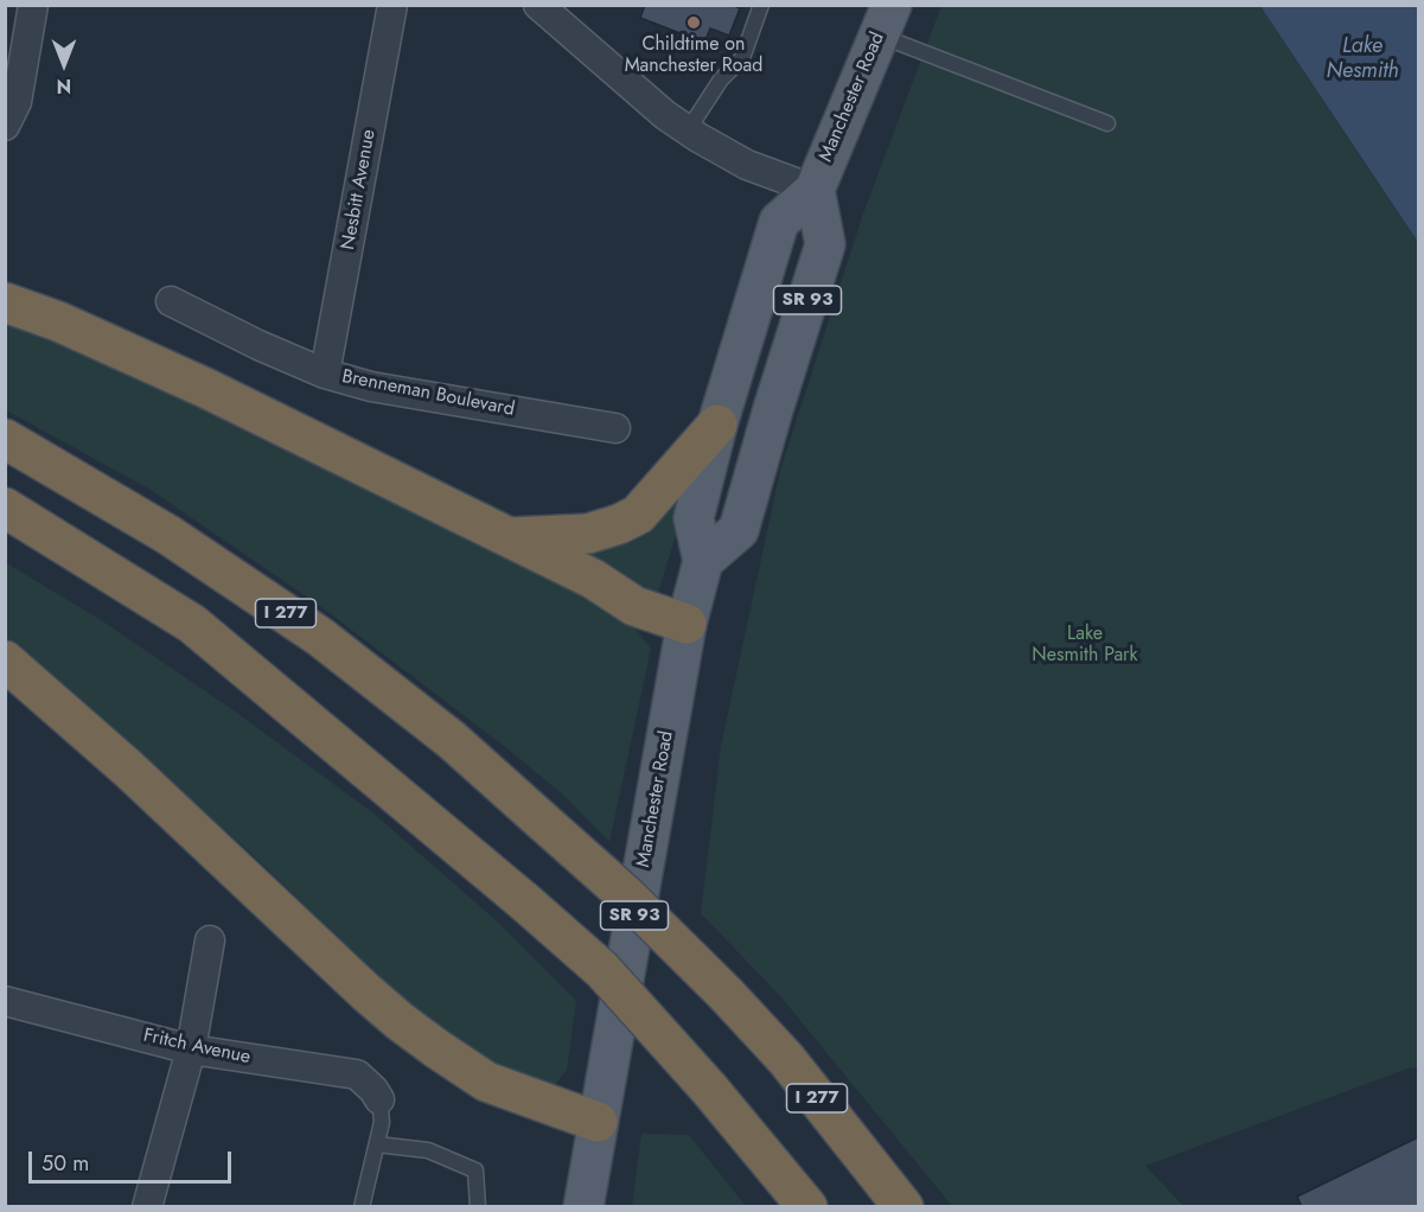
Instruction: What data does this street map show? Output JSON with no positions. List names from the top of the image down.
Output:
{
  "streets": {
    "highway": ["I 277"],
    "main road": ["Manchester Road", "SR 93"],
    "street": ["Nesbitt Avenue", "Brenneman Boulevard", "Fritch Avenue"]
  },
  "crossings": [
    ["Manchester Road", "SR 93"],
    ["Nesbitt Avenue", "Brenneman Boulevard"]
  ],
  "water": ["Lake Nesmith"],
  "parks": ["Lake Nesmith Park"],
  "places": ["Childtime on Manchester Road"],
  "scale_bar": "50 m",
  "north": "bottom"
}
